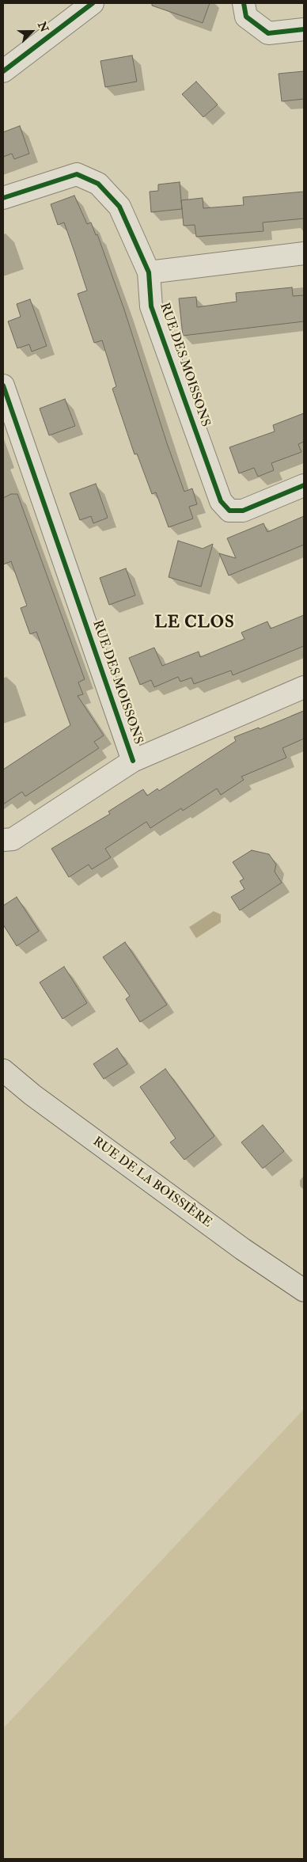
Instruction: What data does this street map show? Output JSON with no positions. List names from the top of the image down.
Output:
{
  "streets": {
    "main road": ["RUE DE LA BOISSIÈRE"],
    "street": ["RUE DES MOISSONS"]
  },
  "districts": ["LE CLOS"],
  "north": "top right"
}
